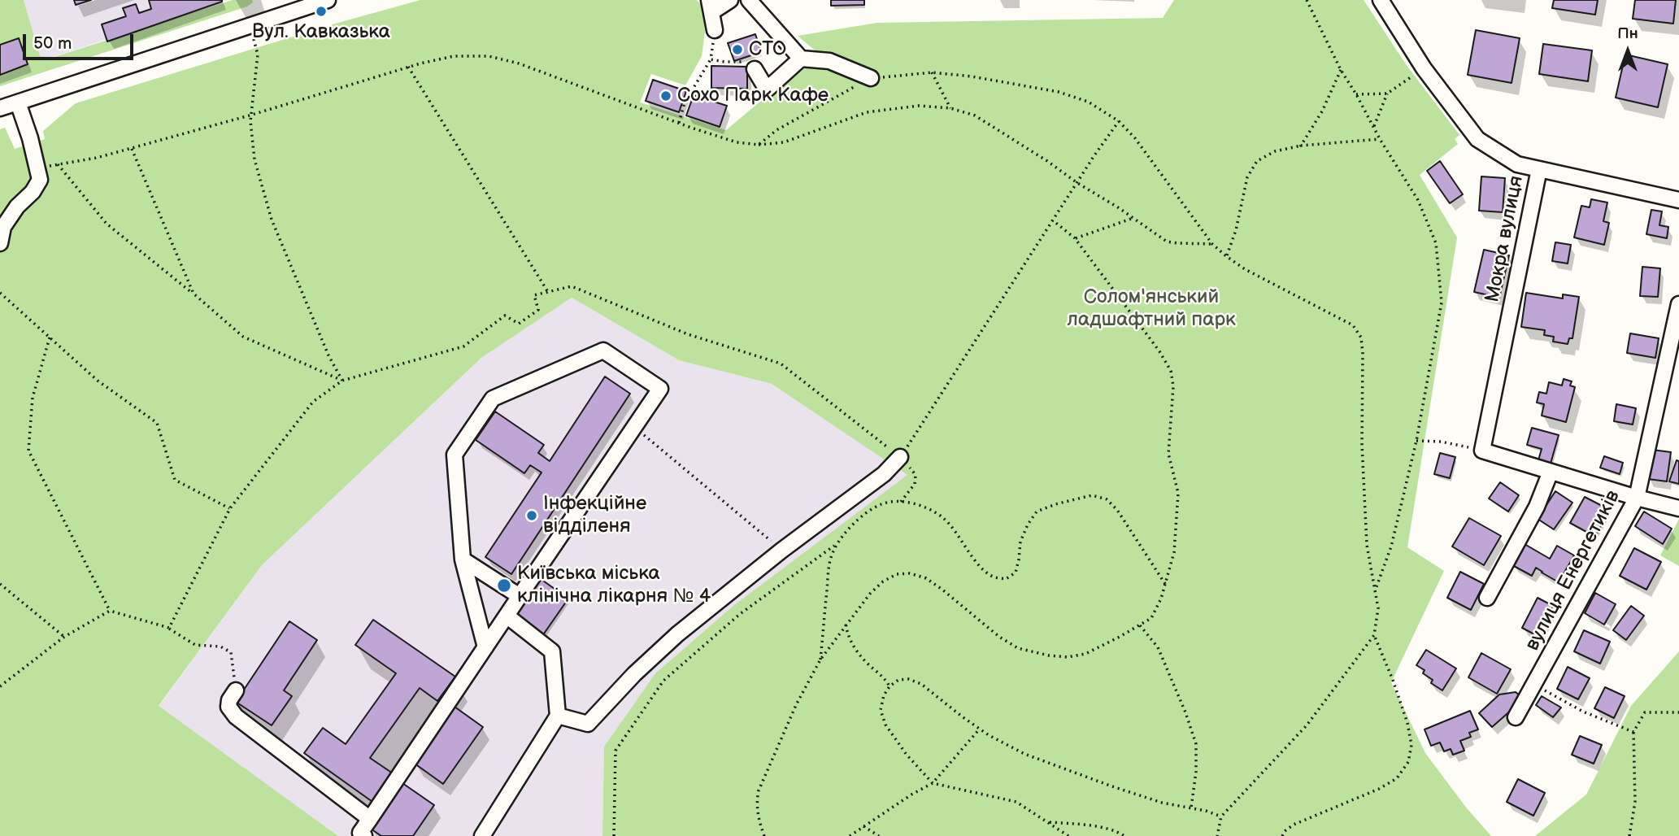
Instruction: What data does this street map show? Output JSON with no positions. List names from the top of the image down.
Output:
{
  "streets": {
    "street": ["Мокра вулиця", "вулиця Енергетиків"]
  },
  "parks": ["Солом'янський ладшафтний парк"],
  "places": [
    "Вул. Кавказька",
    "СТО",
    "Сохо Парк Кафе",
    "Інфекційне відділеня",
    "Київська міська клінічна лікарня № 4"
  ],
  "scale_bar": "50 m",
  "north": "top"
}
